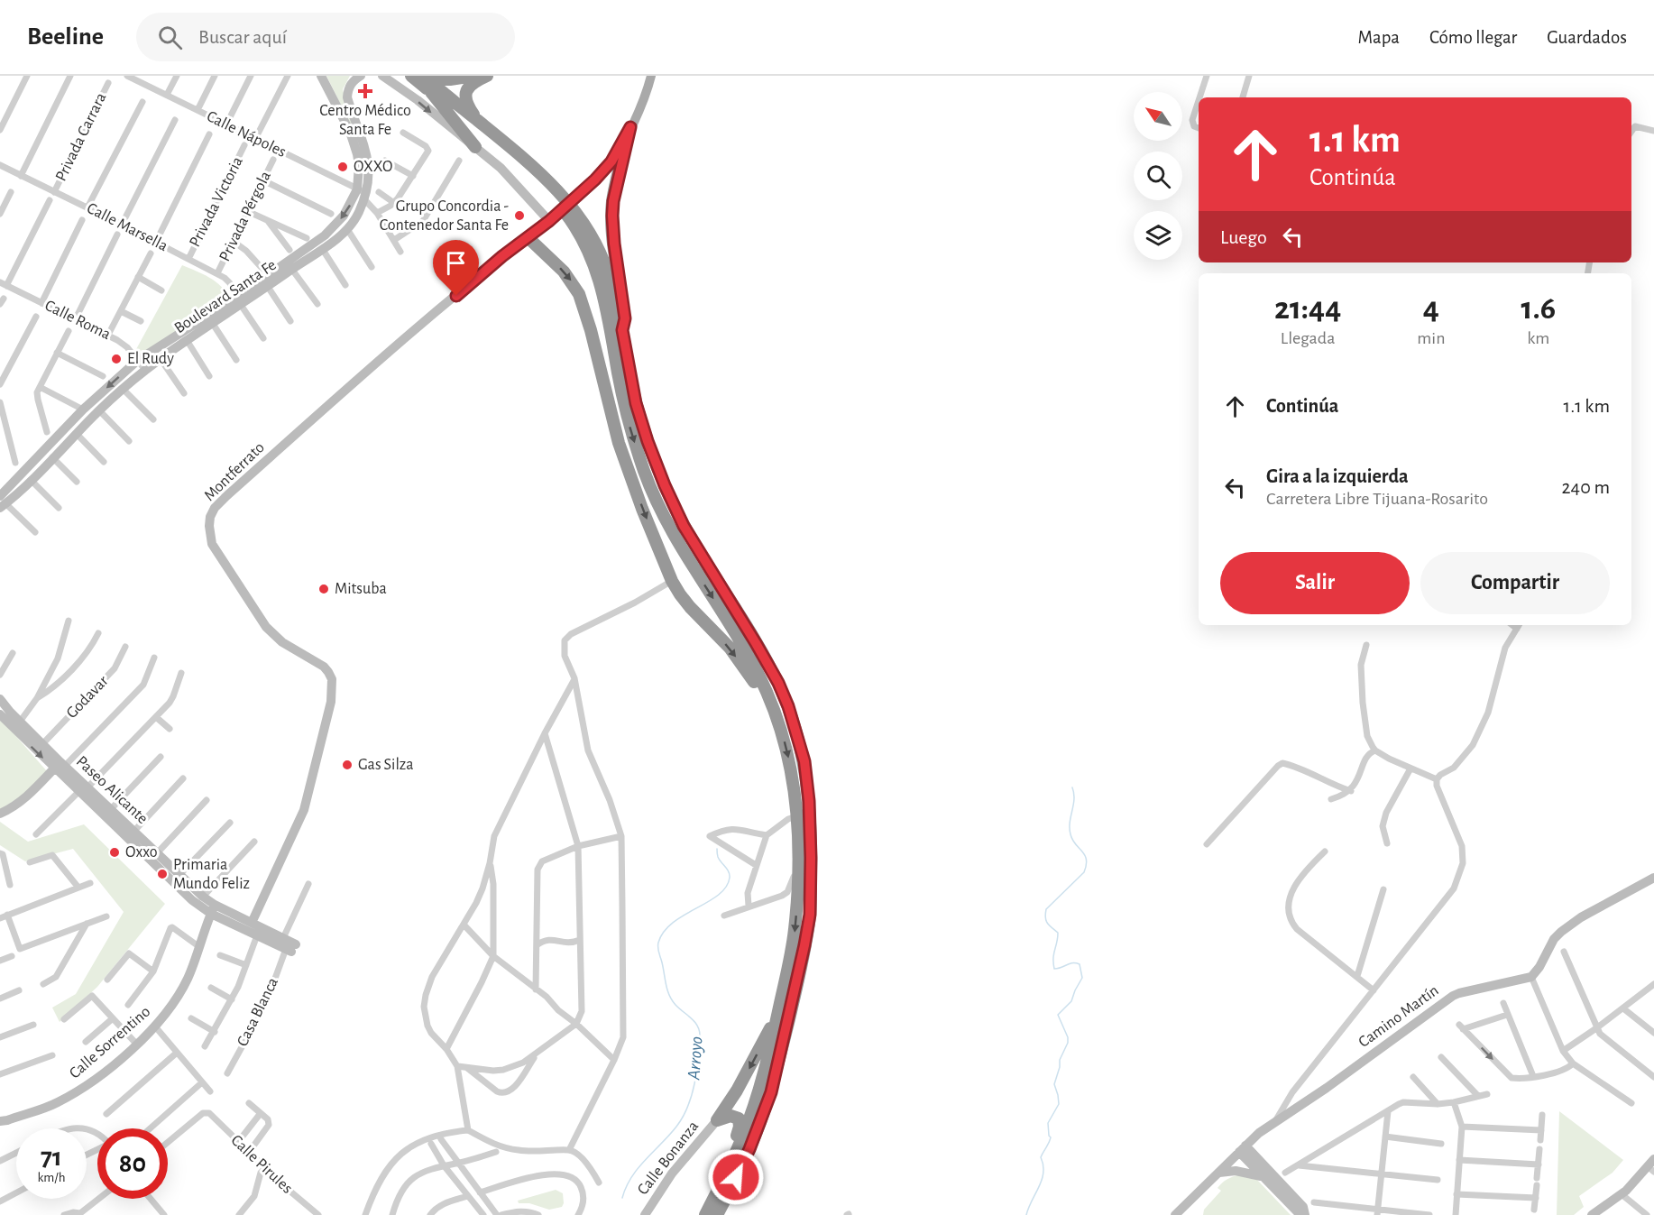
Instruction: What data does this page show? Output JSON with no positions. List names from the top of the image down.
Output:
{
  "streets": {
    "street": [
      "Calle Nápoles",
      "Privada Carrara",
      "Privada Victoria",
      "Privada Pérgola",
      "Calle Marsella",
      "Boulevard Santa Fe",
      "Calle Roma",
      "Montferrato",
      "Godavar",
      "Paseo Alicante",
      "Casa Blanca",
      "Camino Martín",
      "Calle Sorrentino",
      "Calle Bonanza",
      "Calle Pirules"
    ]
  },
  "crossings": [
    ["Calle Nápoles", "Boulevard Santa Fe"],
    ["Privada Carrara", "Calle Marsella"],
    ["Privada Victoria", "Calle Marsella"],
    ["Privada Pérgola", "Calle Marsella"],
    ["Calle Marsella", "Boulevard Santa Fe"],
    ["Boulevard Santa Fe", "Calle Roma"],
    ["Montferrato", "Paseo Alicante"],
    ["Godavar", "Paseo Alicante"],
    ["Paseo Alicante", "Casa Blanca"],
    ["Paseo Alicante", "Calle Sorrentino"]
  ],
  "water": ["Arroyo"],
  "places": {
    "health": ["Centro Médico Santa Fe"],
    "other": [
      "OXXO",
      "Grupo Concordia - Contenedor Santa Fe",
      "El Rudy",
      "Mitsuba",
      "Gas Silza",
      "Oxxo",
      "Primaria Mundo Feliz"
    ]
  },
  "north": "top left",
  "page": {
    "header": "Beeline",
    "search": "Buscar aquí",
    "nav": ["Mapa", "Cómo llegar", "Guardados"],
    "turn": ["1.1 km", "Continúa"],
    "then": "Luego",
    "eta": [
      "21:44",
      "Llegada",
      "4",
      "min",
      "1.6",
      "km"
    ],
    "list": [
      {
        "name": "Continúa",
        "value": "1.1 km"
      },
      {
        "name": "Gira a la izquierda",
        "note": "Carretera Libre Tijuana-Rosarito",
        "value": "240 m"
      }
    ],
    "buttons": ["Salir", "Compartir"],
    "speed": "71 km/h",
    "limit": "80"
  }
}
